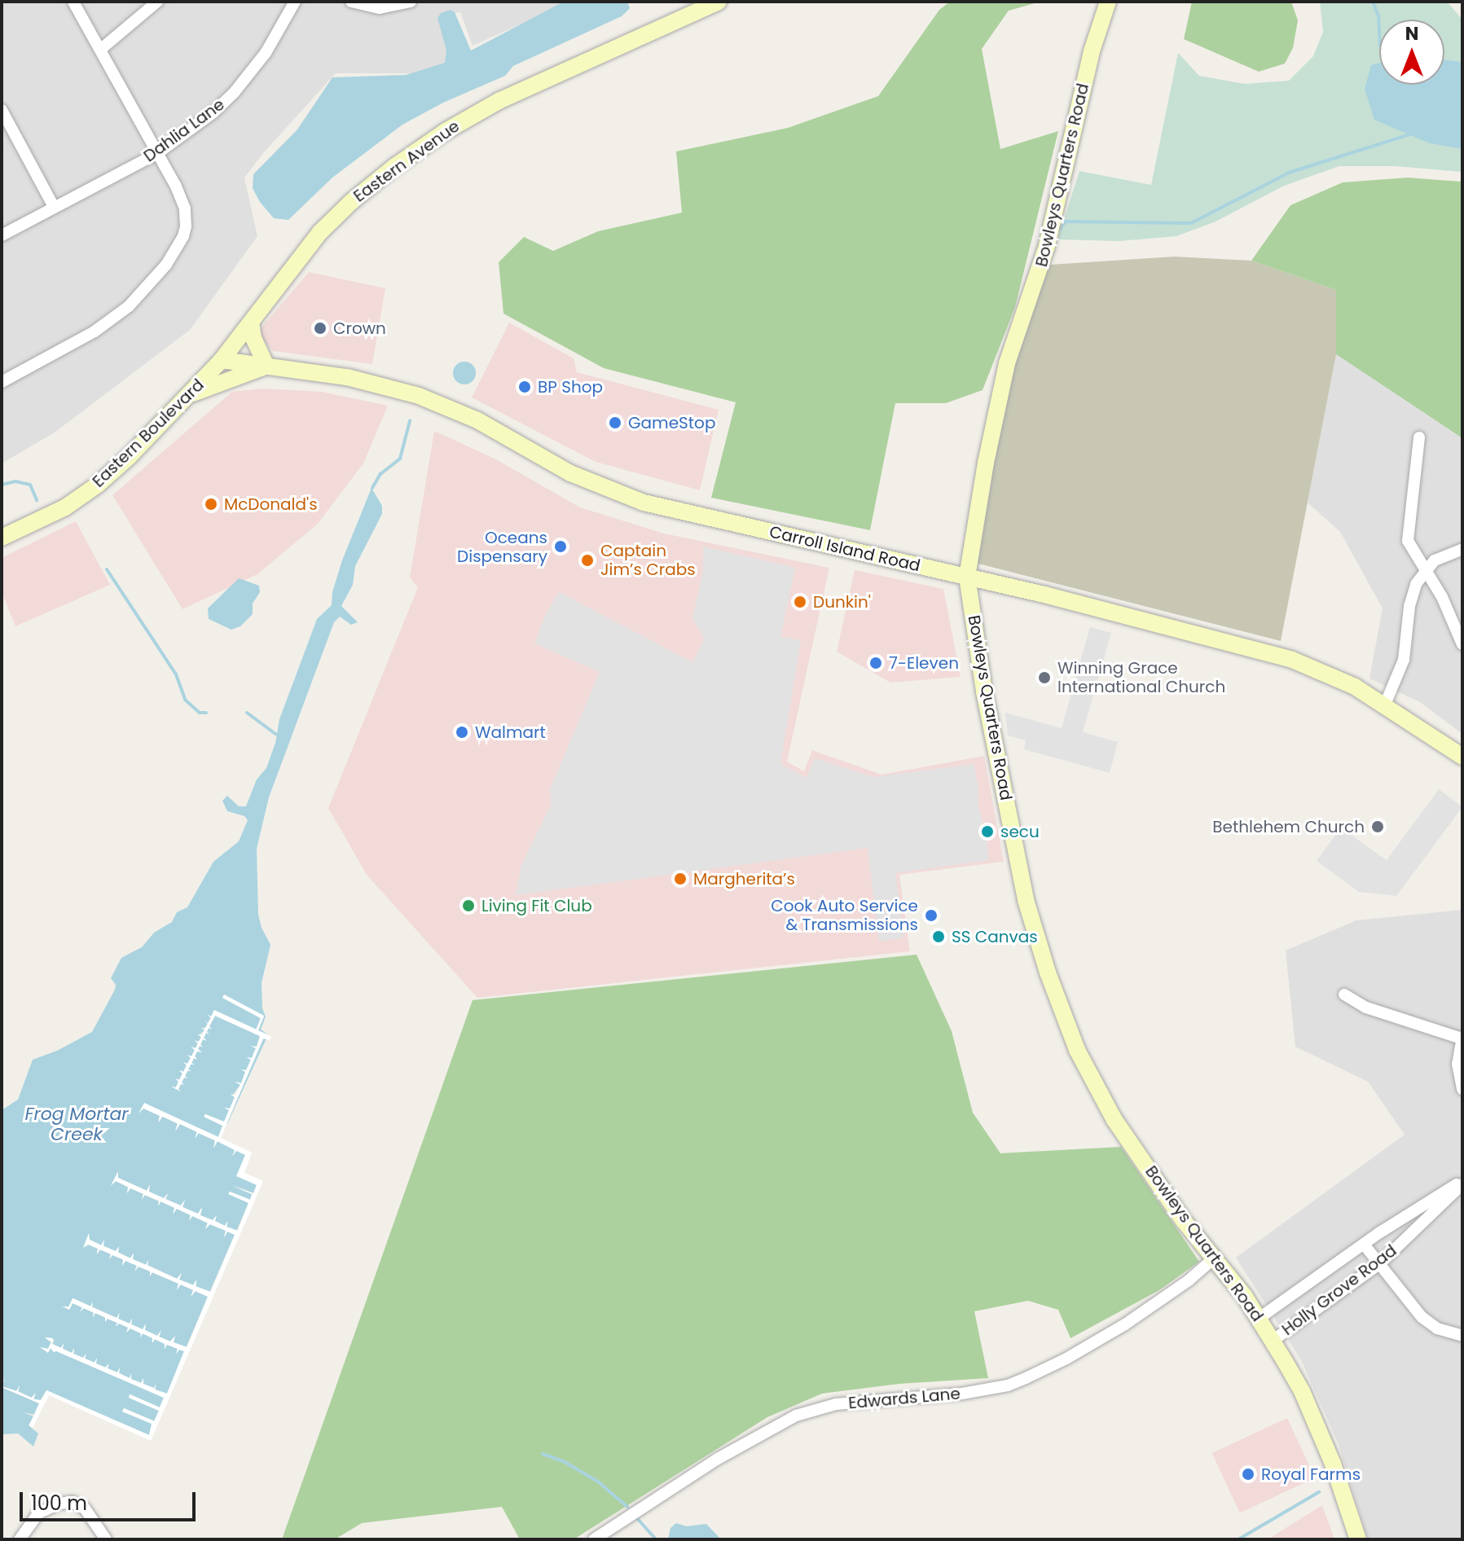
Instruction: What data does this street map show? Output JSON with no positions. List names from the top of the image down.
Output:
{
  "streets": {
    "street": [
      "Dahlia Lane",
      "Eastern Avenue",
      "Bowleys Quarters Road",
      "Eastern Boulevard",
      "Carroll Island Road",
      "Holly Grove Road",
      "Edwards Lane"
    ]
  },
  "crossings": [
    ["Eastern Avenue", "Eastern Boulevard"],
    ["Eastern Avenue", "Carroll Island Road"],
    ["Bowleys Quarters Road", "Carroll Island Road"],
    ["Bowleys Quarters Road", "Holly Grove Road"],
    ["Bowleys Quarters Road", "Edwards Lane"],
    ["Eastern Boulevard", "Carroll Island Road"]
  ],
  "water": ["Frog Mortar Creek"],
  "places": [
    "Crown",
    "BP Shop",
    "GameStop",
    "McDonald's",
    "Oceans Dispensary",
    "Captain Jim’s Crabs",
    "Dunkin'",
    "7-Eleven",
    "Winning Grace International Church",
    "Walmart",
    "Bethlehem Church",
    "secu",
    "Margherita’s",
    "Living Fit Club",
    "Cook Auto Service & Transmissions",
    "SS Canvas",
    "Royal Farms"
  ],
  "scale_bar": "100 m",
  "north": "top"
}
